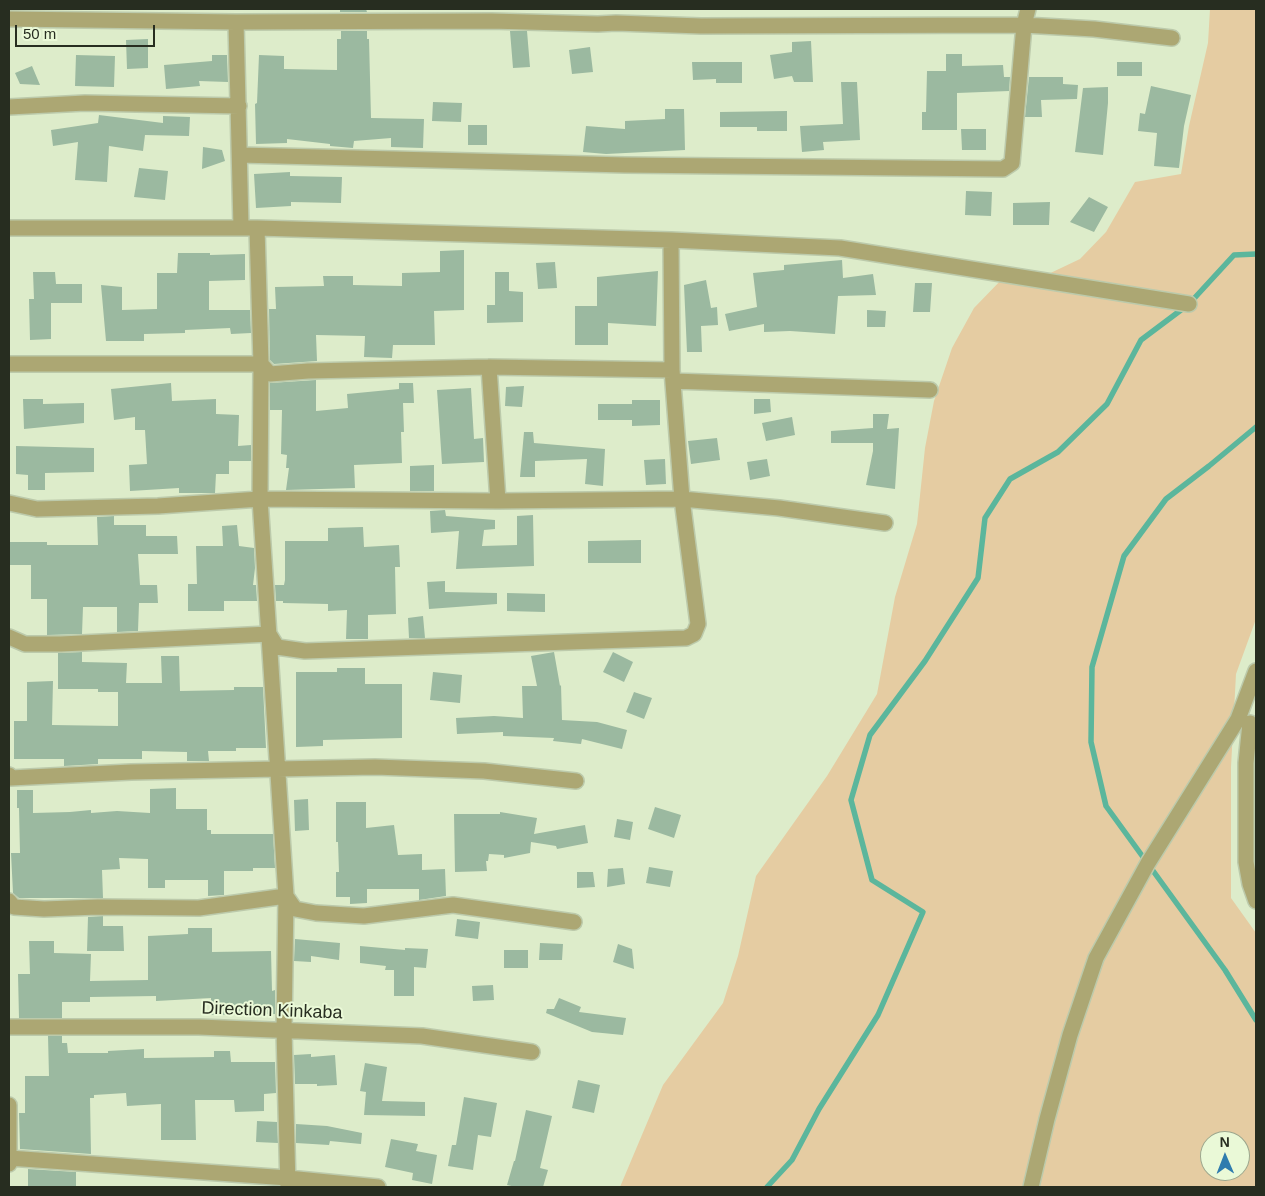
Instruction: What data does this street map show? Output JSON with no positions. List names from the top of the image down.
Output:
{
  "streets": {
    "street": ["Direction Kinkaba"]
  },
  "scale_bar": "50 m",
  "north": "top"
}
